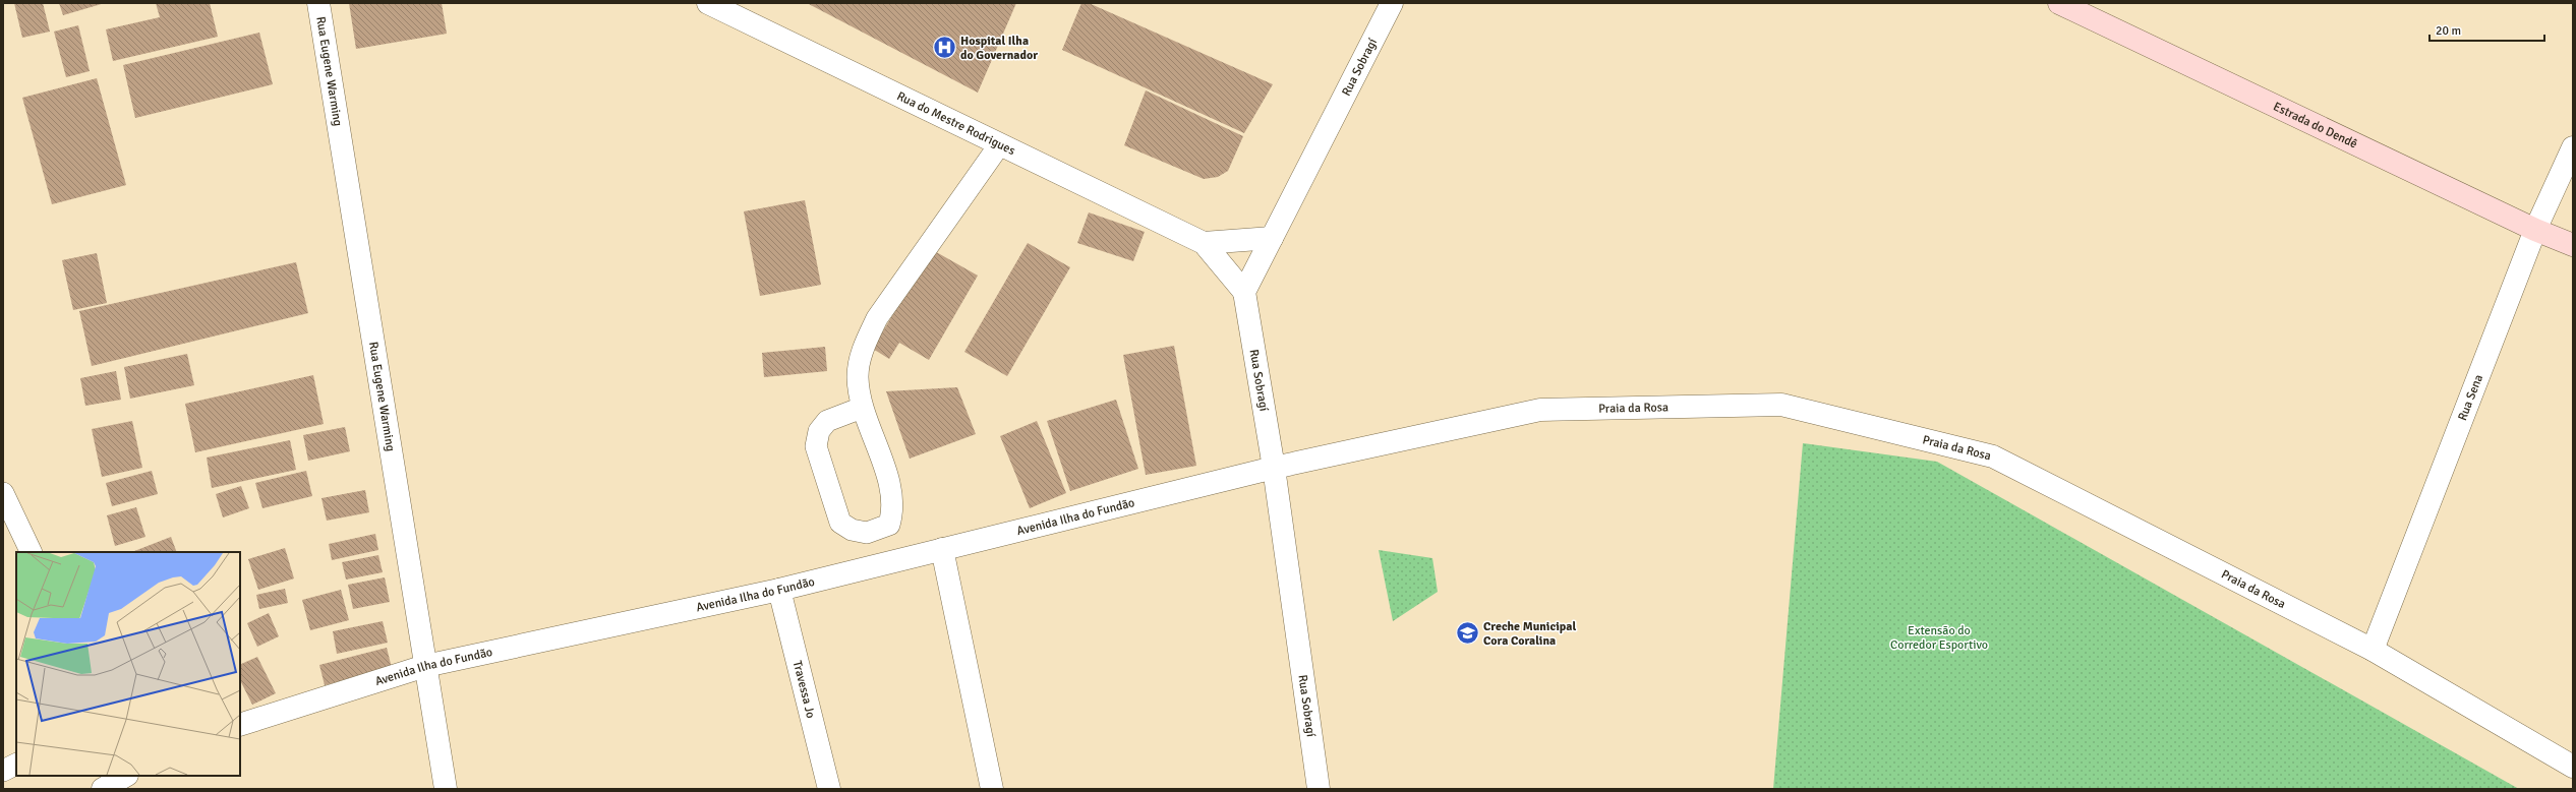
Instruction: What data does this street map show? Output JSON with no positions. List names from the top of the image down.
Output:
{
  "streets": {
    "main road": ["Estrada do Dendê"],
    "street": [
      "Rua Sobragí",
      "Rua Eugene Warming",
      "Rua do Mestre Rodrigues",
      "Rua Sena",
      "Praia da Rosa",
      "Avenida Ilha do Fundão",
      "Travessa Jo"
    ]
  },
  "crossings": [
    ["Rua Sobragí", "Rua do Mestre Rodrigues"],
    ["Rua Sobragí", "Praia da Rosa"],
    ["Rua Sobragí", "Avenida Ilha do Fundão"],
    ["Rua Eugene Warming", "Avenida Ilha do Fundão"],
    ["Estrada do Dendê", "Rua Sena"],
    ["Rua Sena", "Praia da Rosa"],
    ["Praia da Rosa", "Avenida Ilha do Fundão"],
    ["Avenida Ilha do Fundão", "Travessa Jo"]
  ],
  "parks": ["Extensão do Corredor Esportivo"],
  "places": {
    "hospital": ["Hospital Ilha do Governador"],
    "school or university": ["Creche Municipal Cora Coralina"]
  },
  "scale_bar": "20 m"
}
